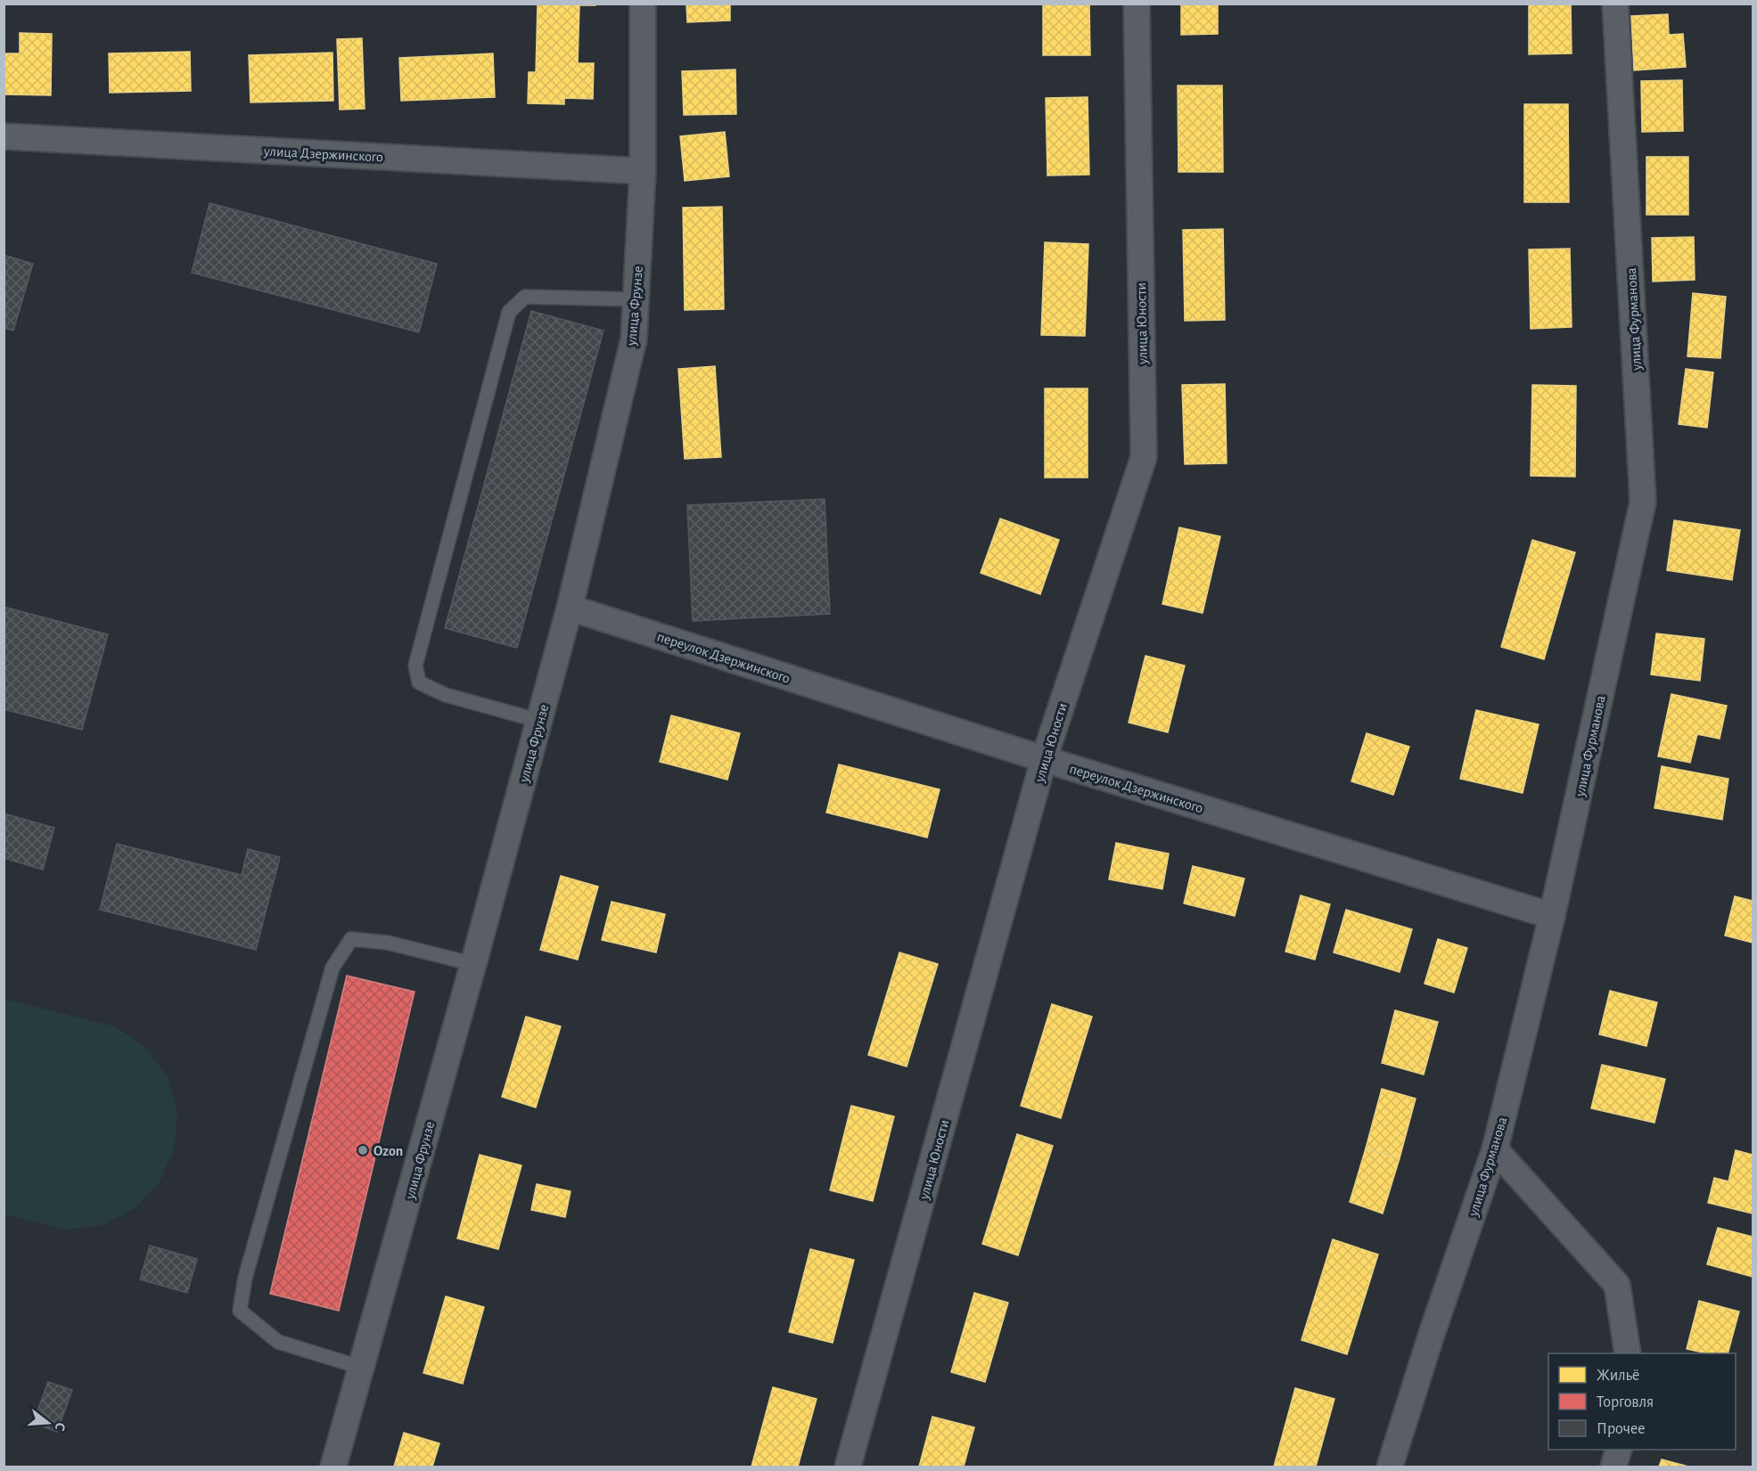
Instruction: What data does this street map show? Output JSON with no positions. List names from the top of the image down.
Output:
{
  "streets": {
    "street": [
      "улица Дзержинского",
      "улица Фрунзе",
      "улица Фурманова",
      "улица Юности",
      "переулок Дзержинского"
    ]
  },
  "crossings": [
    ["улица Дзержинского", "улица Фрунзе"],
    ["улица Фрунзе", "переулок Дзержинского"],
    ["улица Фурманова", "переулок Дзержинского"],
    ["улица Юности", "переулок Дзержинского"]
  ],
  "places": ["Ozon"],
  "legend": ["Жильё", "Торговля", "Прочее"],
  "north": "right"
}
